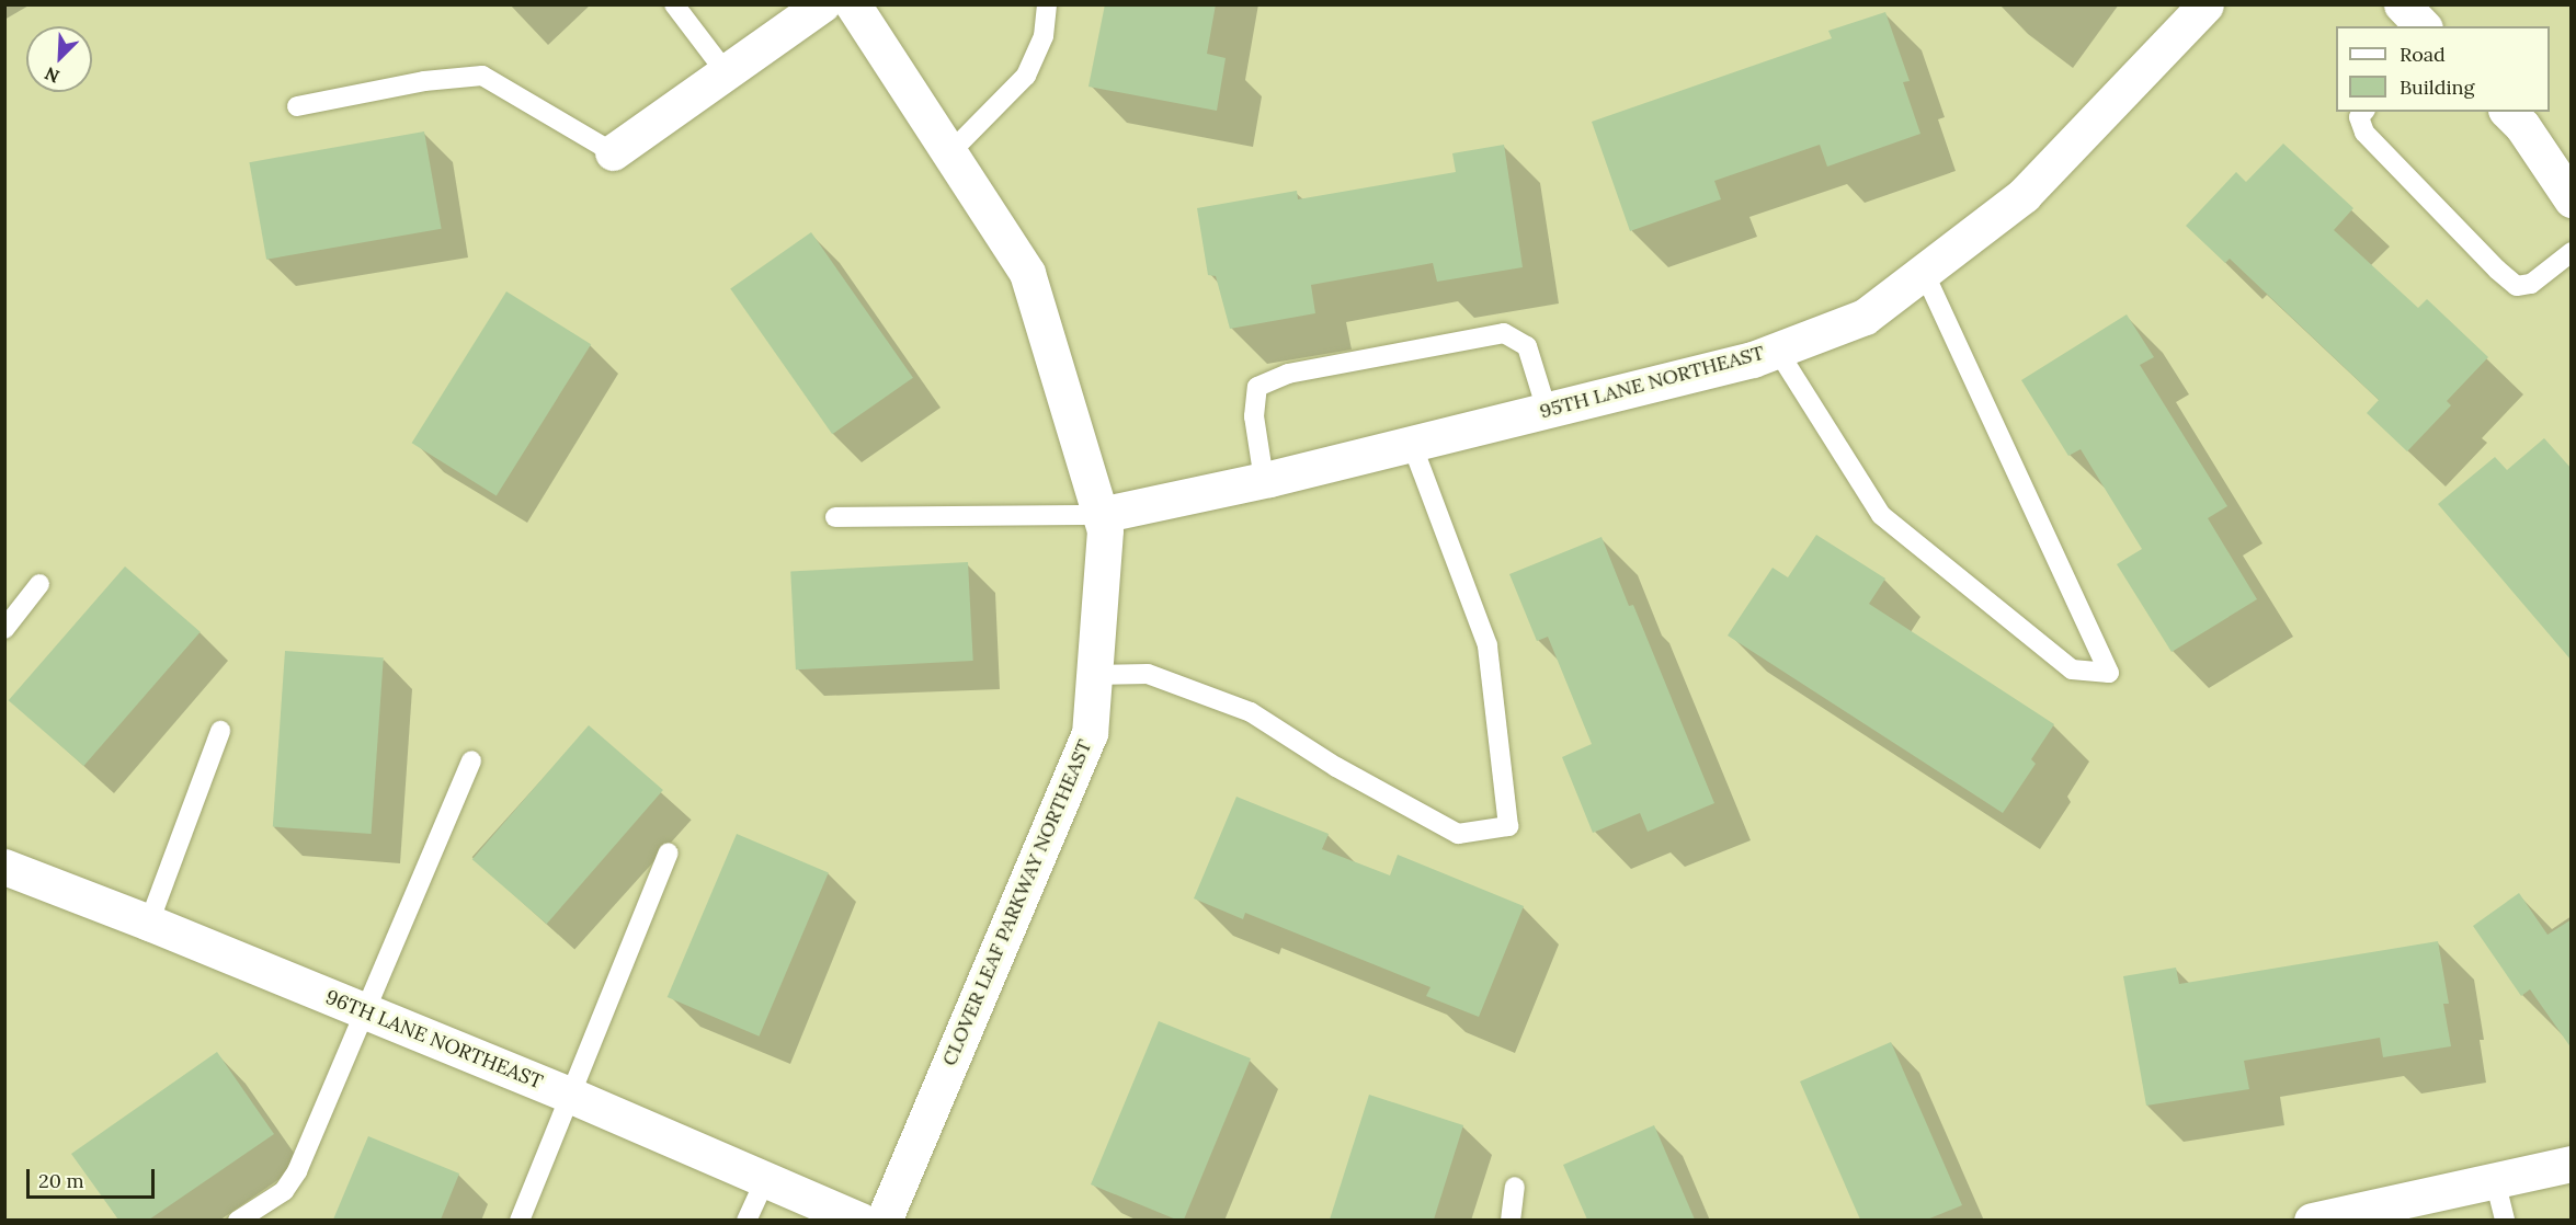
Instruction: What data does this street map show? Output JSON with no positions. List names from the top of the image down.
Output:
{
  "streets": {
    "street": ["95TH LANE NORTHEAST", "CLOVER LEAF PARKWAY NORTHEAST", "96TH LANE NORTHEAST"]
  },
  "crossings": [
    ["95TH LANE NORTHEAST", "CLOVER LEAF PARKWAY NORTHEAST"]
  ],
  "legend": ["Road", "Building"],
  "scale_bar": "20 m",
  "north": "bottom left"
}
